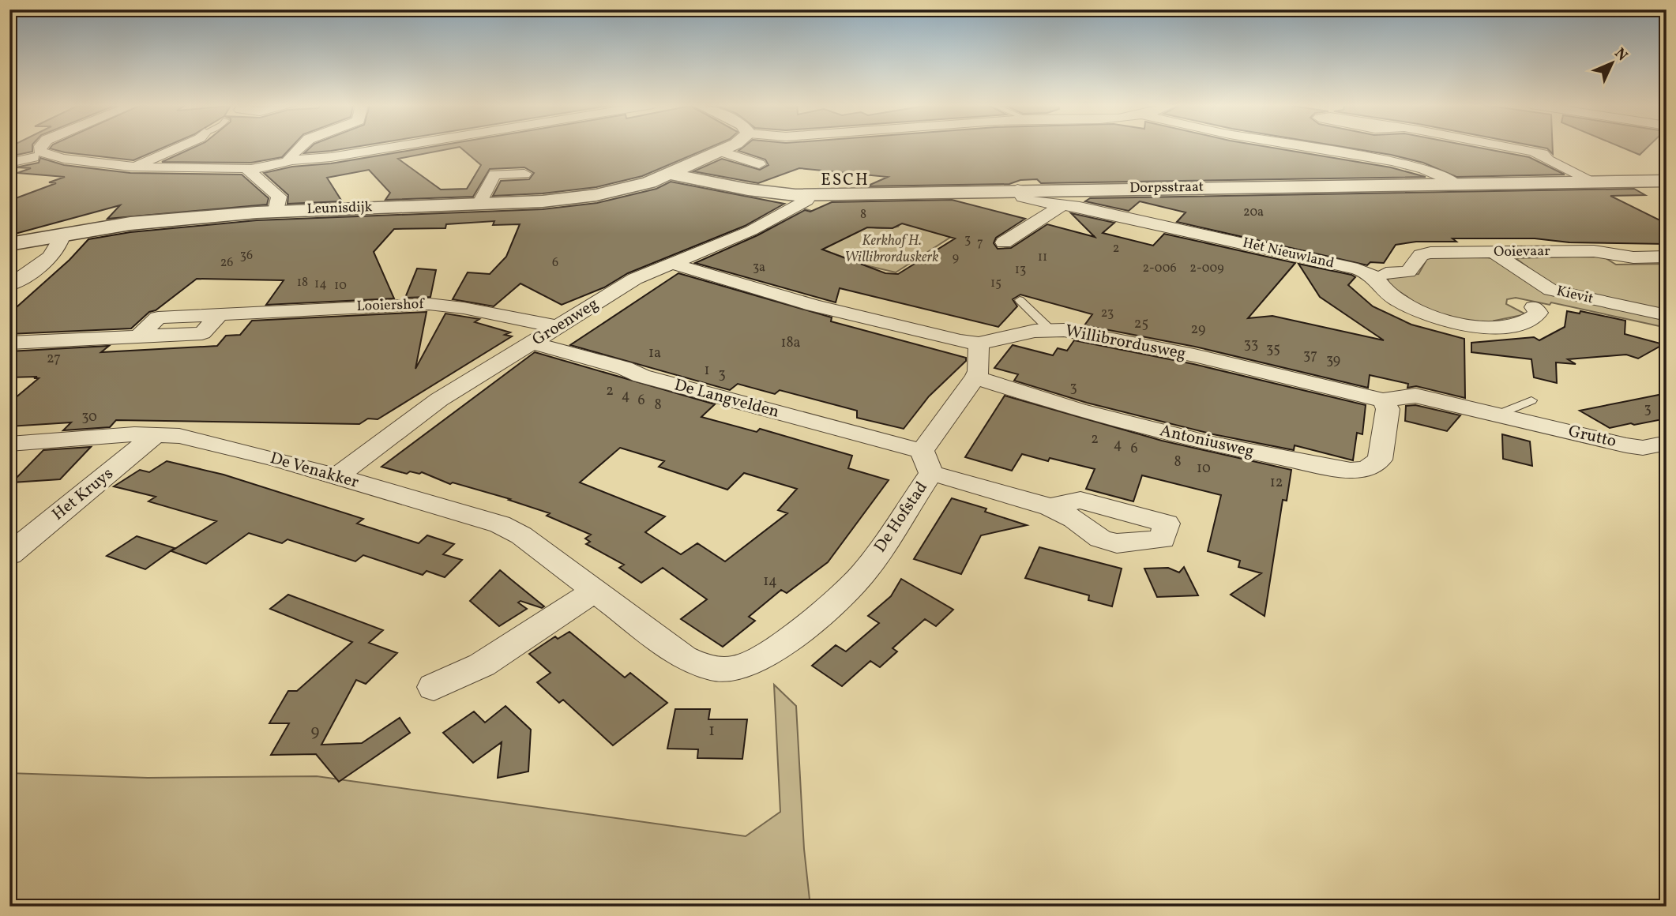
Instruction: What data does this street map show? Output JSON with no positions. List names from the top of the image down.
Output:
{
  "streets": {
    "street": [
      "Dorpsstraat",
      "Leunisdijk",
      "Ooievaar",
      "Het Nieuwland",
      "Kievit",
      "Looiershof",
      "Groenweg",
      "Willibrordusweg",
      "De Langvelden",
      "Grutto",
      "Antoniusweg",
      "De Venakker",
      "Het Kruys",
      "De Hofstad"
    ]
  },
  "crossings": [
    ["Dorpsstraat", "Leunisdijk"],
    ["Dorpsstraat", "Het Nieuwland"],
    ["Dorpsstraat", "Groenweg"],
    ["Ooievaar", "Kievit"],
    ["Looiershof", "Groenweg"],
    ["Groenweg", "Willibrordusweg"],
    ["Groenweg", "De Langvelden"],
    ["Groenweg", "De Venakker"],
    ["Willibrordusweg", "Grutto"],
    ["Willibrordusweg", "Antoniusweg"],
    ["Willibrordusweg", "De Hofstad"],
    ["De Langvelden", "De Hofstad"],
    ["Antoniusweg", "De Hofstad"],
    ["De Venakker", "Het Kruys"],
    ["De Venakker", "De Hofstad"]
  ],
  "districts": ["ESCH"],
  "parks": ["Kerkhof H. Willibrorduskerk"],
  "house_numbers": [
    "20a",
    "8",
    "3",
    "7",
    "2",
    "36",
    "11",
    "9",
    "26",
    "6",
    "3a",
    "2-006",
    "2-009",
    "13",
    "18",
    "15",
    "14",
    "10",
    "23",
    "25",
    "29",
    "18a",
    "33",
    "35",
    "1a",
    "37",
    "27",
    "39",
    "1",
    "3",
    "3",
    "2",
    "4",
    "6",
    "8",
    "3",
    "30",
    "2",
    "4",
    "6",
    "8",
    "10",
    "12",
    "14",
    "1",
    "9"
  ],
  "north": "top right"
}
